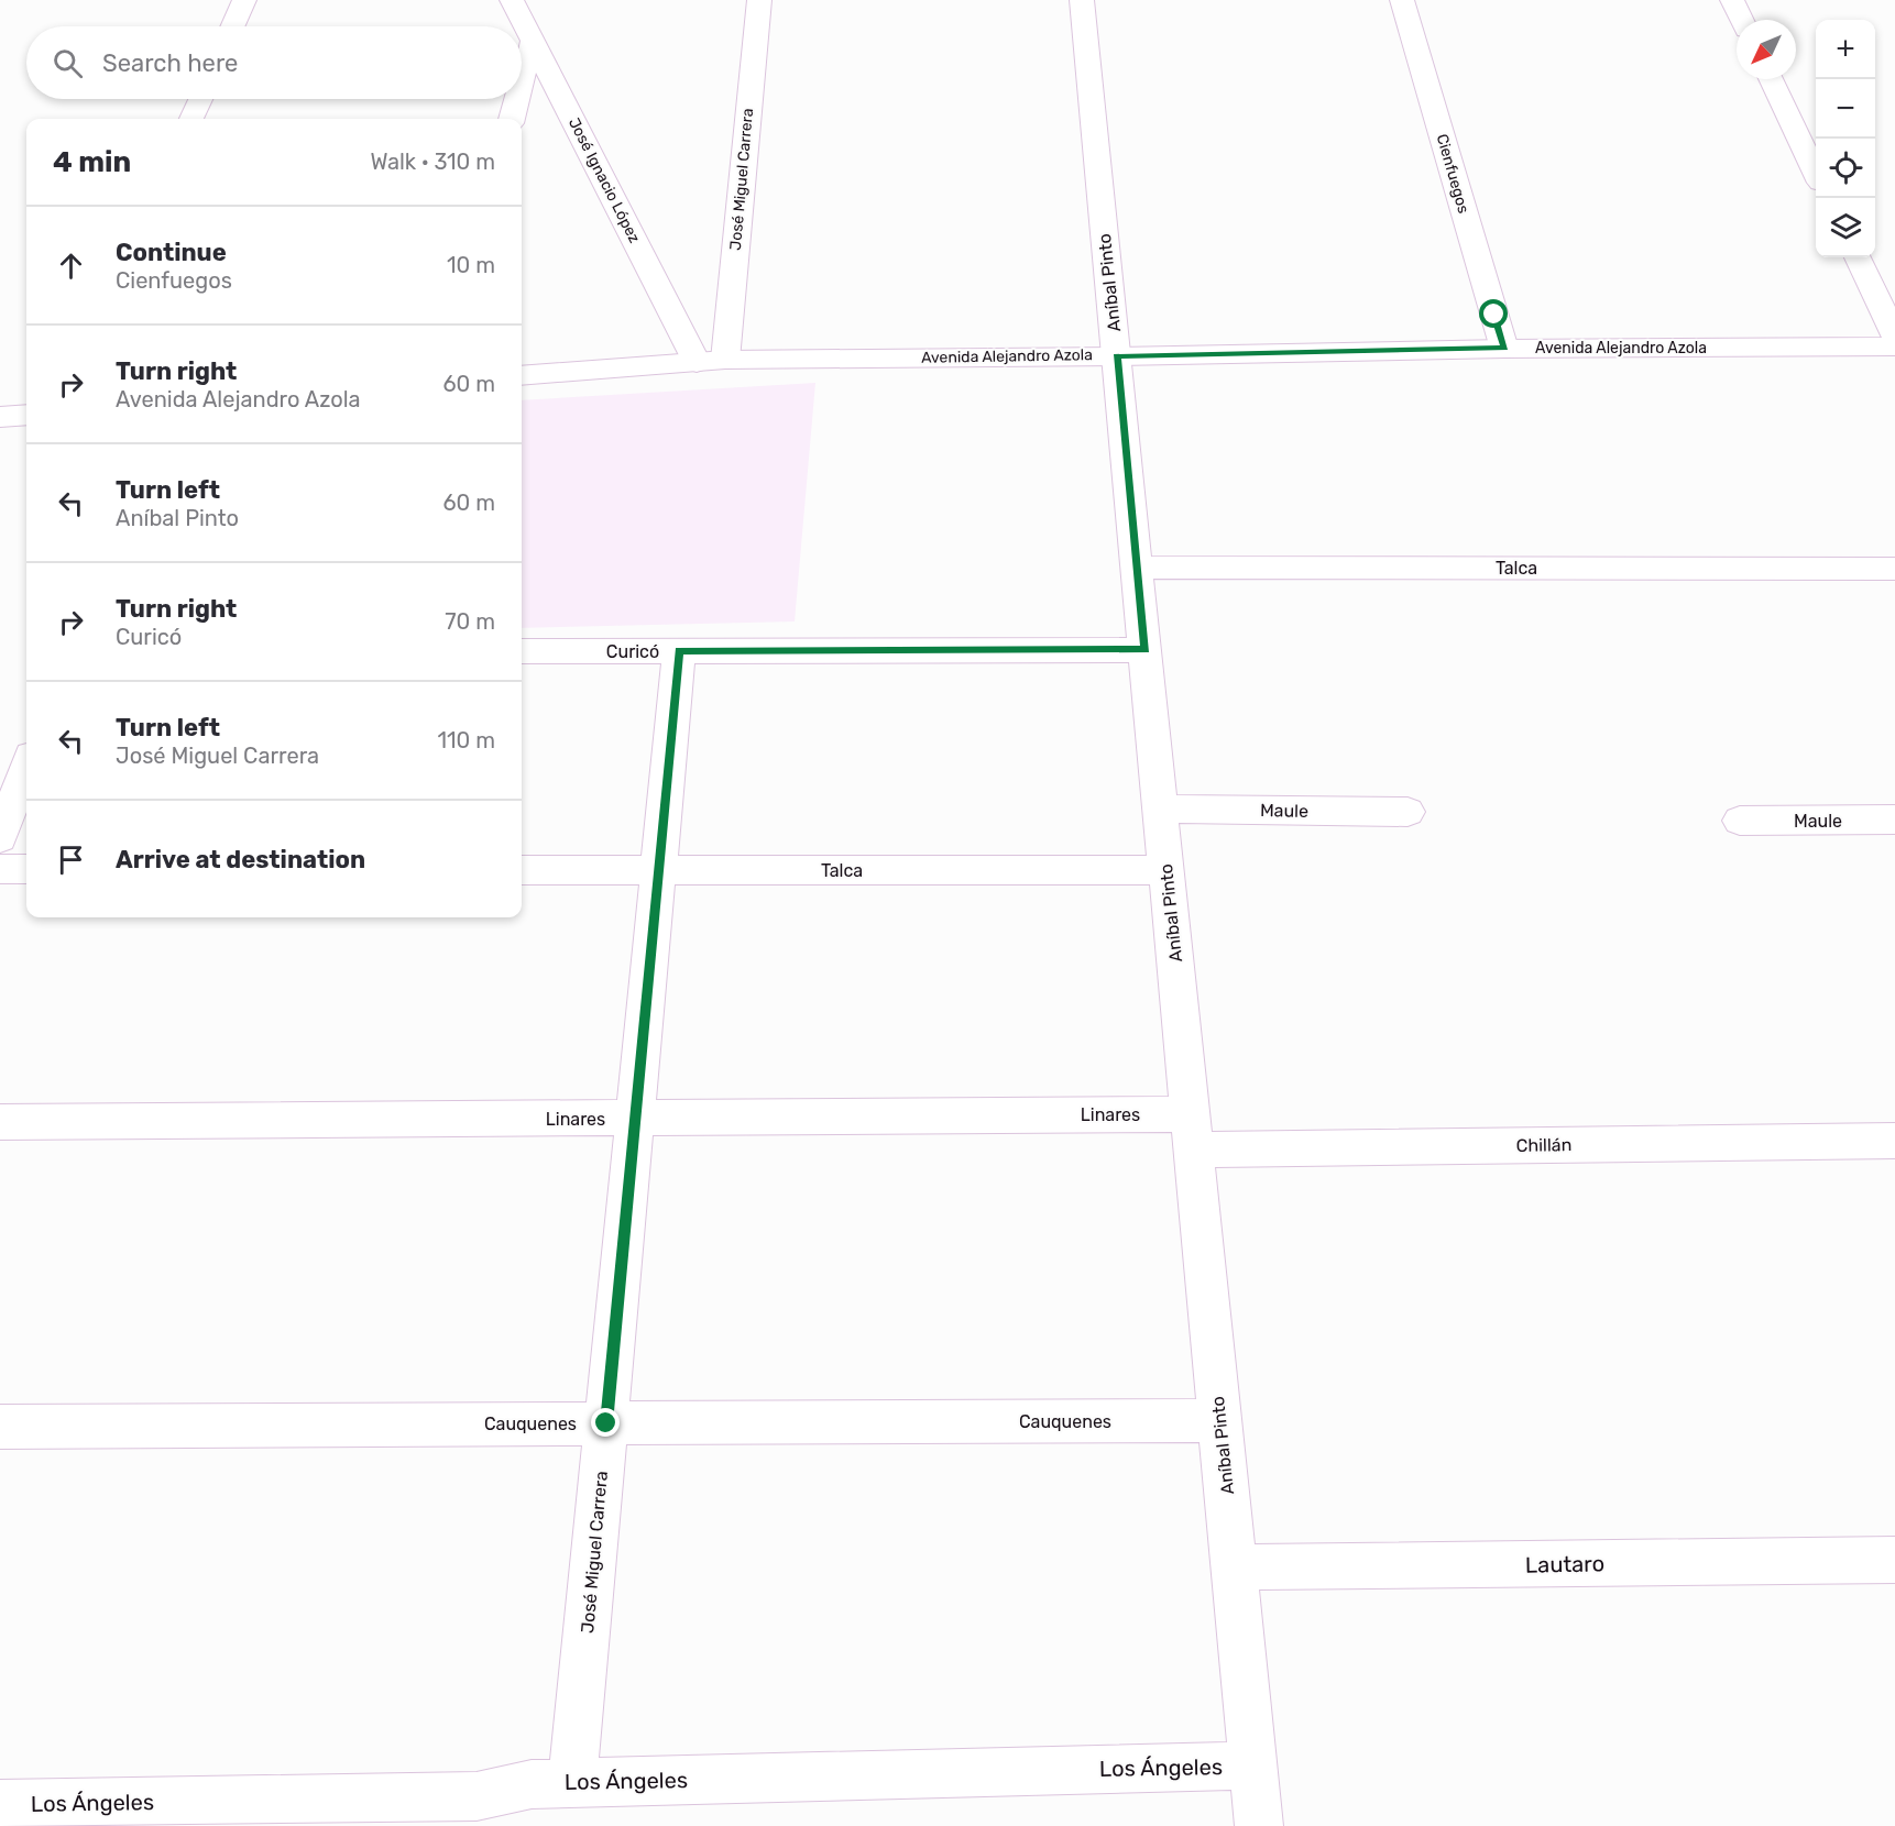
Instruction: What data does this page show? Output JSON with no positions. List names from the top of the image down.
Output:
{
  "streets": {
    "street": [
      "Cienfuegos",
      "José Miguel Carrera",
      "José Ignacio López",
      "Aníbal Pinto",
      "Avenida Alejandro Azola",
      "Talca",
      "Curicó",
      "Maule",
      "Linares",
      "Chillán",
      "Cauquenes",
      "Lautaro",
      "Los Ángeles"
    ]
  },
  "crossings": [
    ["Cienfuegos", "Avenida Alejandro Azola"],
    ["José Miguel Carrera", "Avenida Alejandro Azola"],
    ["José Miguel Carrera", "Talca"],
    ["José Miguel Carrera", "Curicó"],
    ["José Miguel Carrera", "Linares"],
    ["José Miguel Carrera", "Cauquenes"],
    ["José Miguel Carrera", "Los Ángeles"],
    ["José Ignacio López", "Avenida Alejandro Azola"],
    ["Aníbal Pinto", "Avenida Alejandro Azola"],
    ["Aníbal Pinto", "Talca"],
    ["Aníbal Pinto", "Curicó"],
    ["Aníbal Pinto", "Maule"],
    ["Aníbal Pinto", "Linares"],
    ["Aníbal Pinto", "Chillán"],
    ["Aníbal Pinto", "Cauquenes"],
    ["Aníbal Pinto", "Lautaro"],
    ["Aníbal Pinto", "Los Ángeles"],
    ["Linares", "Chillán"]
  ],
  "north": "bottom left",
  "page": {
    "map_buttons": ["+", "−"],
    "search": "Search here",
    "heading": ["4 min", "Walk · 310 m"],
    "list": [
      ["Continue", "Cienfuegos", "10 m"],
      ["Turn right", "Avenida Alejandro Azola", "60 m"],
      ["Turn left", "Aníbal Pinto", "60 m"],
      ["Turn right", "Curicó", "70 m"],
      ["Turn left", "José Miguel Carrera", "110 m"],
      "Arrive at destination"
    ]
  }
}
